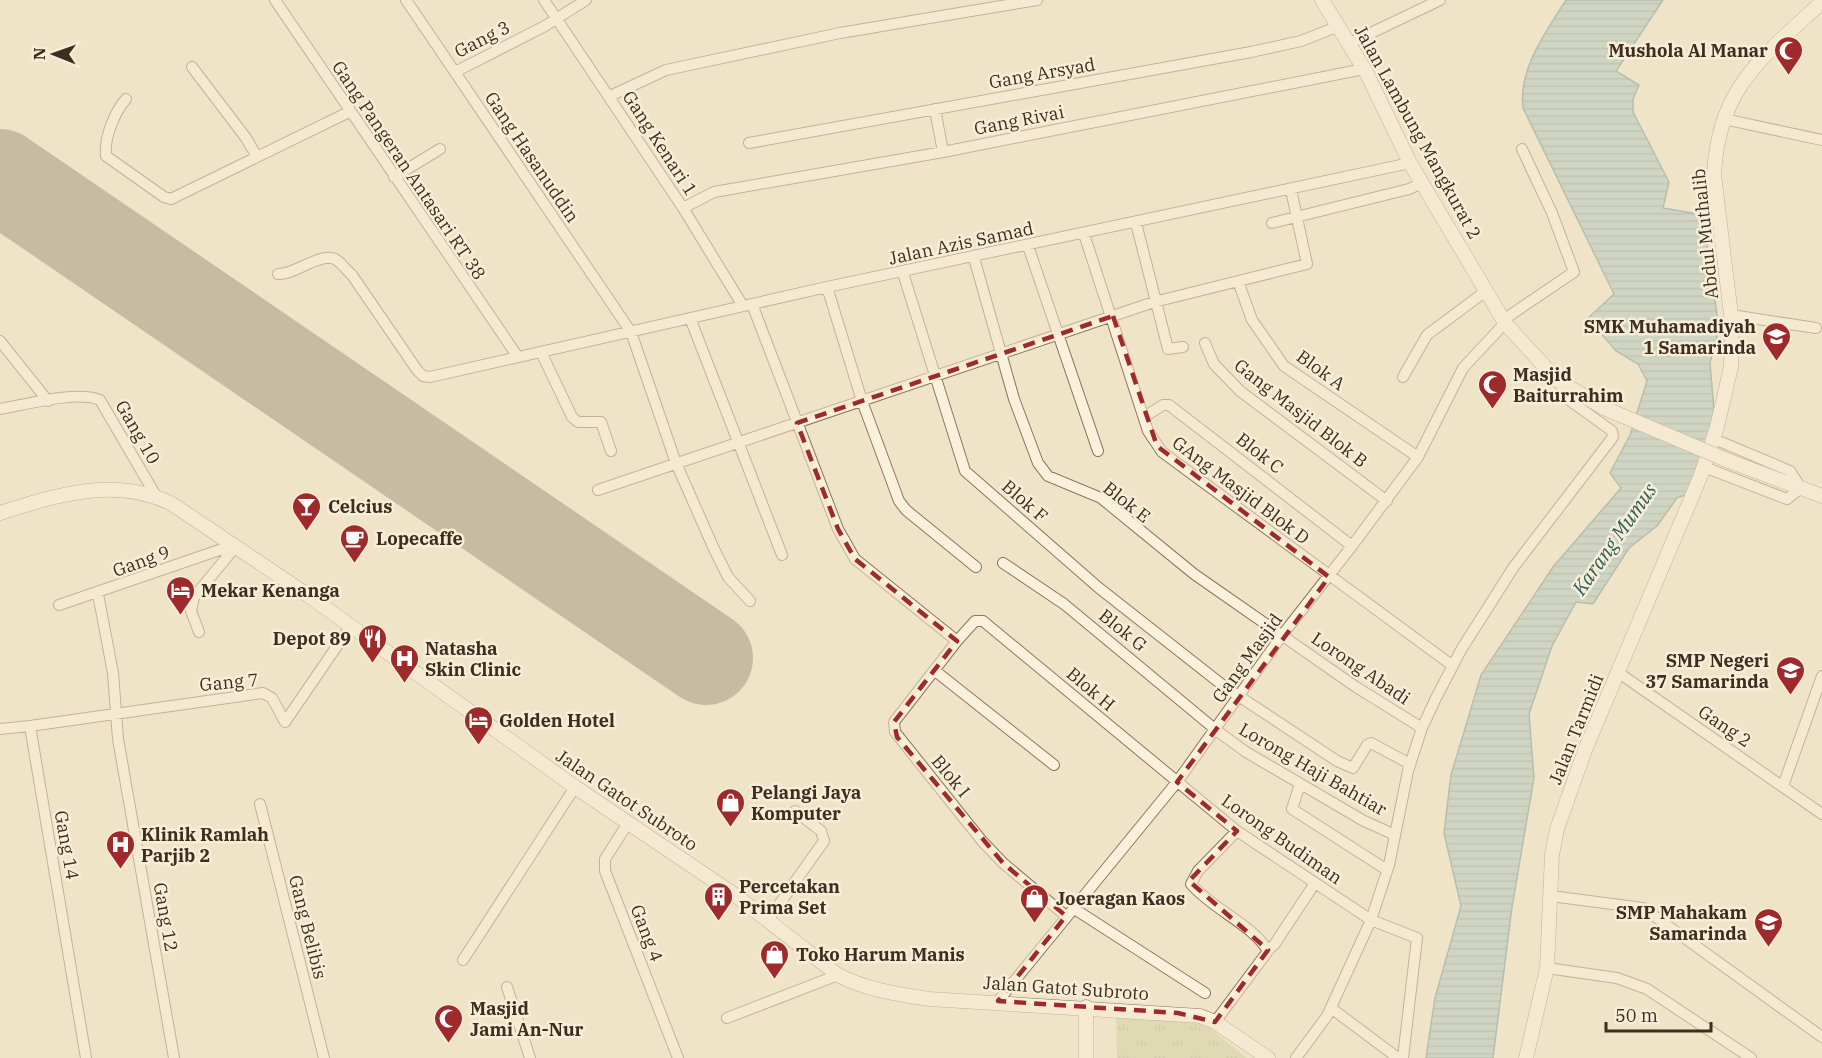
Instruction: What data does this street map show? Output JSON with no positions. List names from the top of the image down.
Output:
{
  "streets": {
    "street": [
      "Gang 3",
      "Gang Arsyad",
      "Gang Rivai",
      "Jalan Lambung Mangkurat 2",
      "Gang Kenari 1",
      "Gang Hasanuddin",
      "Gang Pangeran Antasari RT 38",
      "Abdul Muthalib",
      "Jalan Azis Samad",
      "Blok A",
      "Gang Masjid Blok B",
      "Gang 10",
      "Blok C",
      "GAng Masjid Blok D",
      "Blok F",
      "Blok E",
      "Gang 9",
      "Blok G",
      "Gang Masjid",
      "Lorong Abadi",
      "Gang 7",
      "Blok H",
      "Gang 2",
      "Jalan Tarmidi",
      "Lorong Haji Bahtiar",
      "Blok I",
      "Jalan Gatot Subroto",
      "Lorong Budiman",
      "Gang 14",
      "Gang 12",
      "Gang Belibis",
      "Gang 4"
    ]
  },
  "crossings": [
    ["Gang 3", "Gang Kenari 1"],
    ["Gang 3", "Gang Hasanuddin"],
    ["Gang Arsyad", "Jalan Lambung Mangkurat 2"],
    ["Gang Rivai", "Jalan Lambung Mangkurat 2"],
    ["Gang Rivai", "Gang Kenari 1"],
    ["Jalan Lambung Mangkurat 2", "Jalan Azis Samad"],
    ["Jalan Lambung Mangkurat 2", "Gang Masjid"],
    ["Gang Kenari 1", "Jalan Azis Samad"],
    ["Gang Kenari 1", "Blok I"],
    ["Gang Hasanuddin", "Jalan Azis Samad"],
    ["Gang Pangeran Antasari RT 38", "Jalan Azis Samad"],
    ["Abdul Muthalib", "Jalan Tarmidi"],
    ["Jalan Azis Samad", "GAng Masjid Blok D"],
    ["Jalan Azis Samad", "Blok F"],
    ["Jalan Azis Samad", "Blok E"],
    ["Blok A", "Gang Masjid"],
    ["Gang Masjid Blok B", "Gang Masjid"],
    ["Gang 10", "Jalan Gatot Subroto"],
    ["Blok C", "GAng Masjid Blok D"],
    ["Blok C", "Gang Masjid"],
    ["GAng Masjid Blok D", "Gang Masjid"],
    ["Blok F", "Gang Masjid"],
    ["Blok E", "Gang Masjid"],
    ["Blok E", "Lorong Abadi"],
    ["Gang 9", "Jalan Gatot Subroto"],
    ["Gang 9", "Gang 12"],
    ["Blok G", "Gang Masjid"],
    ["Blok G", "Lorong Haji Bahtiar"],
    ["Gang Masjid", "Lorong Abadi"],
    ["Gang Masjid", "Blok H"],
    ["Gang Masjid", "Lorong Haji Bahtiar"],
    ["Gang Masjid", "Blok I"],
    ["Gang Masjid", "Jalan Gatot Subroto"],
    ["Gang Masjid", "Lorong Budiman"],
    ["Gang 7", "Jalan Gatot Subroto"],
    ["Gang 7", "Gang 12"],
    ["Blok H", "Blok I"],
    ["Blok H", "Lorong Budiman"],
    ["Gang 2", "Jalan Tarmidi"],
    ["Jalan Gatot Subroto", "Gang 4"]
  ],
  "water": ["Karang Mumus"],
  "places": {
    "mosque": ["Mushola Al Manar", "Masjid Baiturrahim", "Masjid Jami An-Nur"],
    "school or university": ["SMK Muhamadiyah 1 Samarinda", "SMP Negeri 37 Samarinda", "SMP Mahakam Samarinda"],
    "bar": ["Celcius"],
    "cafe": ["Lopecaffe"],
    "hotel": ["Mekar Kenanga", "Golden Hotel"],
    "restaurant": ["Depot 89"],
    "hospital": ["Natasha Skin Clinic", "Klinik Ramlah Parjib 2"],
    "shop": ["Pelangi Jaya Komputer", "Joeragan Kaos", "Toko Harum Manis"],
    "building": ["Percetakan Prima Set"]
  },
  "scale_bar": "50 m",
  "north": "left"
}
